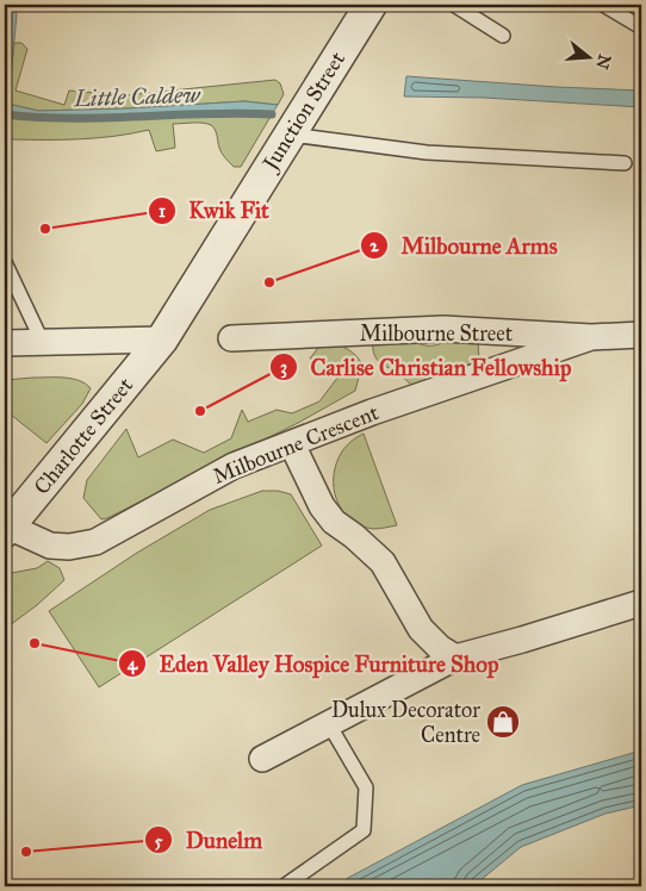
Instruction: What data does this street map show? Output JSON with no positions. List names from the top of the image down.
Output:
{
  "streets": {
    "street": [
      "Junction Street",
      "Milbourne Street",
      "Charlotte Street",
      "Milbourne Crescent"
    ]
  },
  "crossings": [
    ["Junction Street", "Charlotte Street"],
    ["Milbourne Street", "Milbourne Crescent"],
    ["Charlotte Street", "Milbourne Crescent"]
  ],
  "water": ["Little Caldew"],
  "places": {
    "other": [
      "Kwik Fit",
      "Milbourne Arms",
      "Carlise Christian Fellowship",
      "Eden Valley Hospice Furniture Shop",
      "Dunelm"
    ],
    "shop": ["Dulux Decorator Centre"]
  },
  "north": "right"
}
